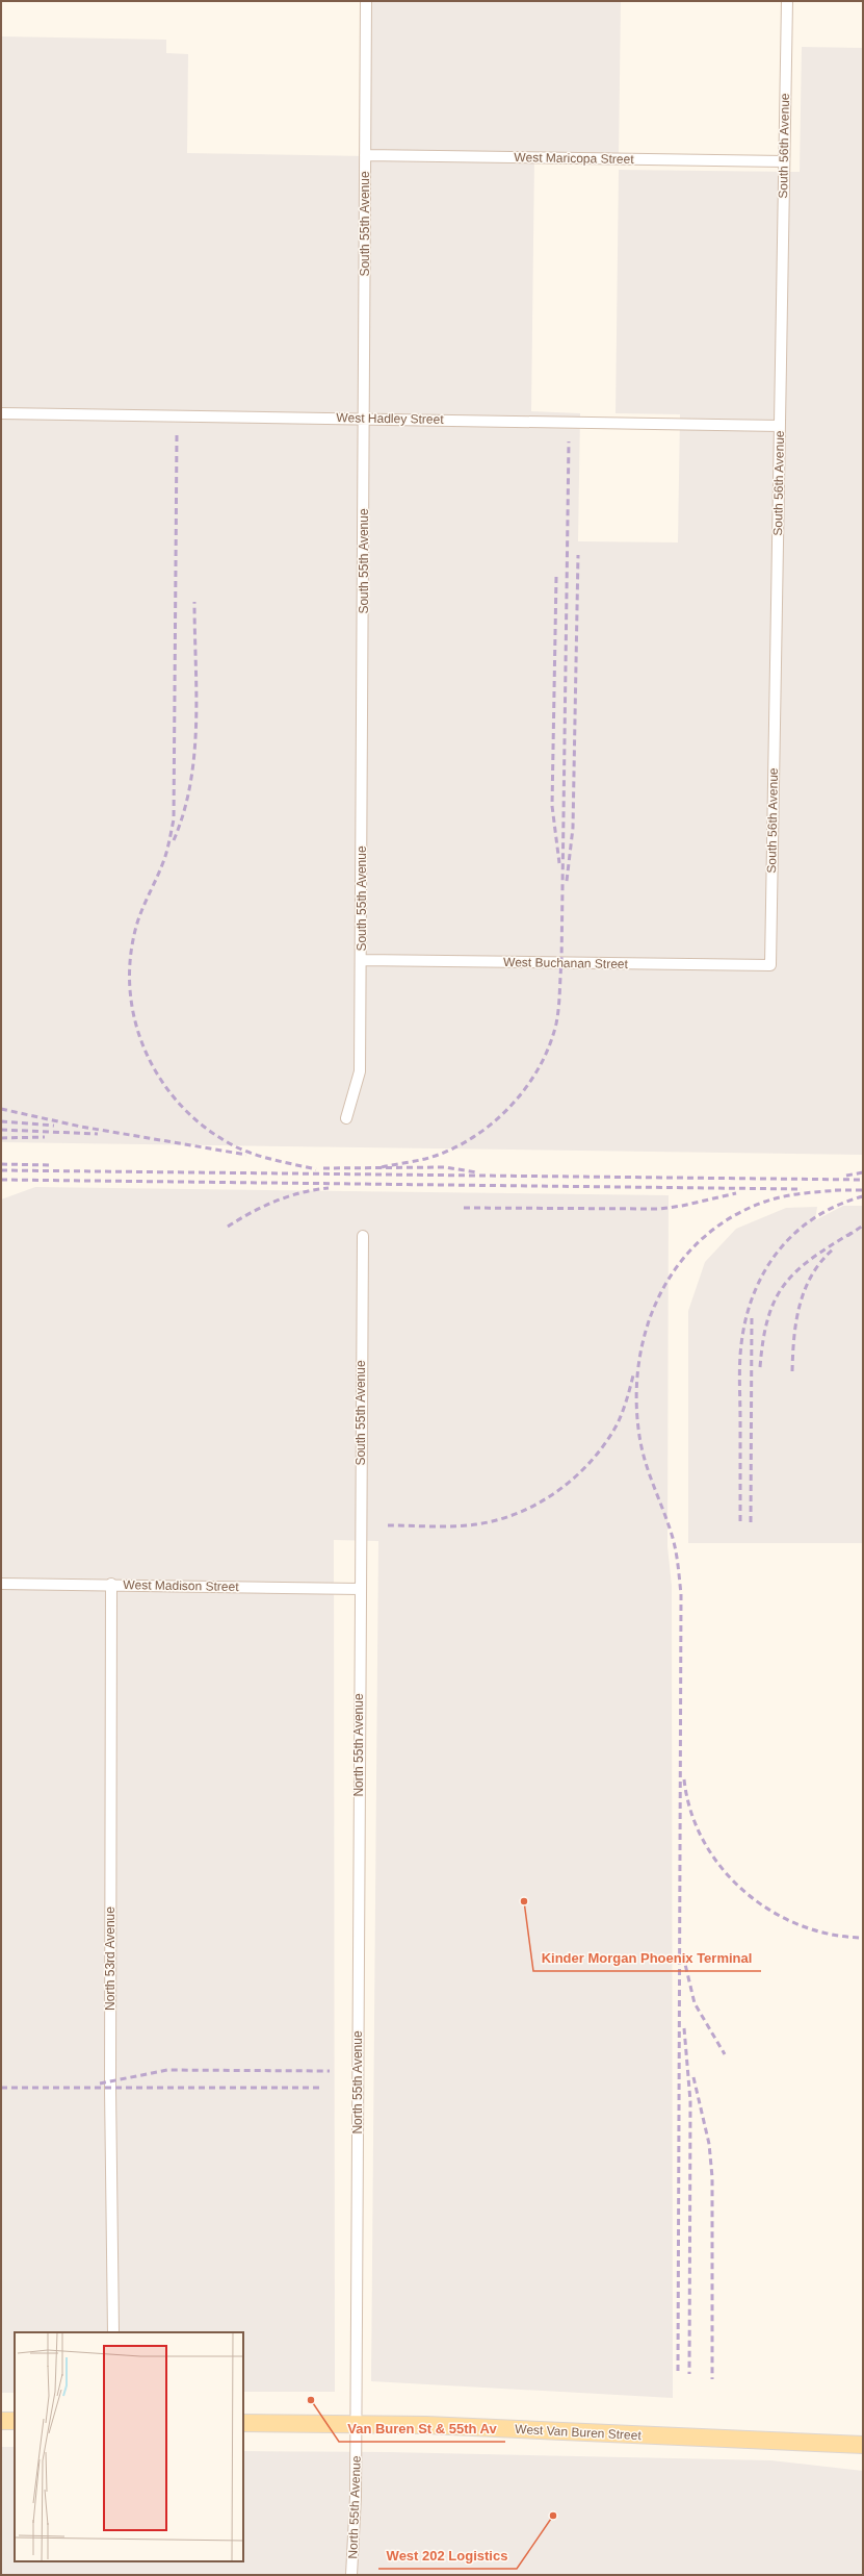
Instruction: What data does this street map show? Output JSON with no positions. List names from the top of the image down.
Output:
{
  "streets": {
    "main road": ["West Van Buren Street"],
    "street": [
      "South 56th Avenue",
      "West Maricopa Street",
      "South 55th Avenue",
      "West Hadley Street",
      "West Buchanan Street",
      "West Madison Street",
      "North 55th Avenue",
      "North 53rd Avenue"
    ]
  },
  "crossings": [
    ["South 56th Avenue", "West Maricopa Street"],
    ["South 56th Avenue", "West Hadley Street"],
    ["South 56th Avenue", "West Buchanan Street"],
    ["West Maricopa Street", "South 55th Avenue"],
    ["South 55th Avenue", "West Hadley Street"],
    ["South 55th Avenue", "West Buchanan Street"],
    ["South 55th Avenue", "West Madison Street"],
    ["South 55th Avenue", "North 55th Avenue"],
    ["West Madison Street", "North 55th Avenue"],
    ["West Madison Street", "North 53rd Avenue"],
    ["North 55th Avenue", "West Van Buren Street"]
  ],
  "places": ["Kinder Morgan Phoenix Terminal", "Van Buren St & 55th Av", "West 202 Logistics"]
}
